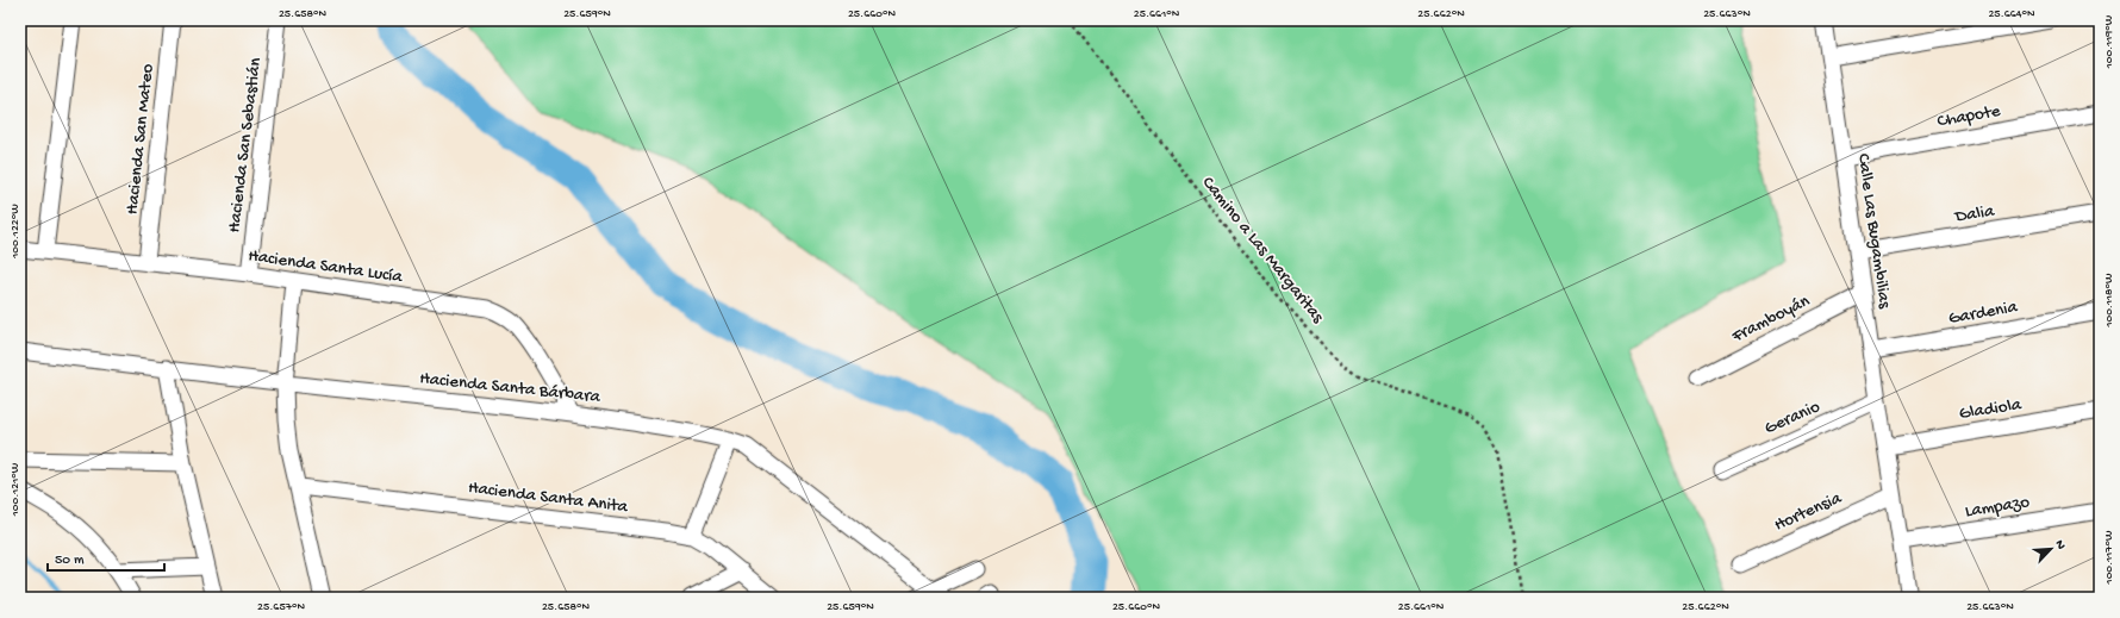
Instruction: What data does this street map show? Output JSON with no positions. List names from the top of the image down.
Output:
{
  "streets": {
    "street": [
      "Chapote",
      "Hacienda San Mateo",
      "Hacienda San Sebastián",
      "Dalia",
      "Calle Las Bugambilias",
      "Hacienda Santa Lucía",
      "Gardenia",
      "Framboyán",
      "Hacienda Santa Bárbara",
      "Gladiola",
      "Geranio",
      "Hacienda Santa Anita",
      "Lampazo",
      "Hortensia"
    ],
    "path": ["Camino a Las Margaritas"]
  },
  "crossings": [
    ["Chapote", "Calle Las Bugambilias"],
    ["Hacienda San Mateo", "Hacienda Santa Lucía"],
    ["Hacienda San Sebastián", "Hacienda Santa Lucía"],
    ["Dalia", "Calle Las Bugambilias"],
    ["Calle Las Bugambilias", "Gardenia"],
    ["Calle Las Bugambilias", "Framboyán"],
    ["Calle Las Bugambilias", "Gladiola"],
    ["Calle Las Bugambilias", "Geranio"],
    ["Calle Las Bugambilias", "Lampazo"],
    ["Calle Las Bugambilias", "Hortensia"],
    ["Hacienda Santa Lucía", "Hacienda Santa Bárbara"]
  ],
  "scale_bar": "50 m",
  "north": "top right",
  "coordinates": [
    "25.658°N",
    "25.659°N",
    "25.660°N",
    "25.661°N",
    "25.662°N",
    "25.663°N",
    "25.664°N",
    "100.119°W",
    "100.122°W",
    "100.118°W",
    "100.121°W",
    "100.117°W",
    "25.657°N"
  ]
}
